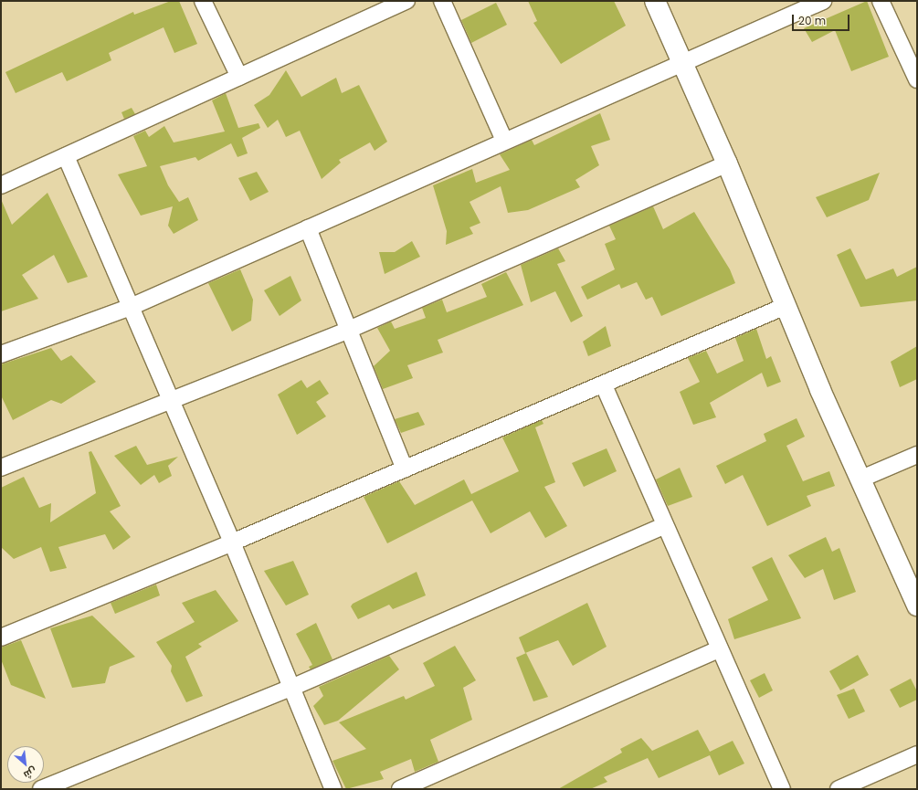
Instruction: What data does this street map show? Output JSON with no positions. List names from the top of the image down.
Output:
{
  "scale_bar": "20 m",
  "north": "bottom right"
}
